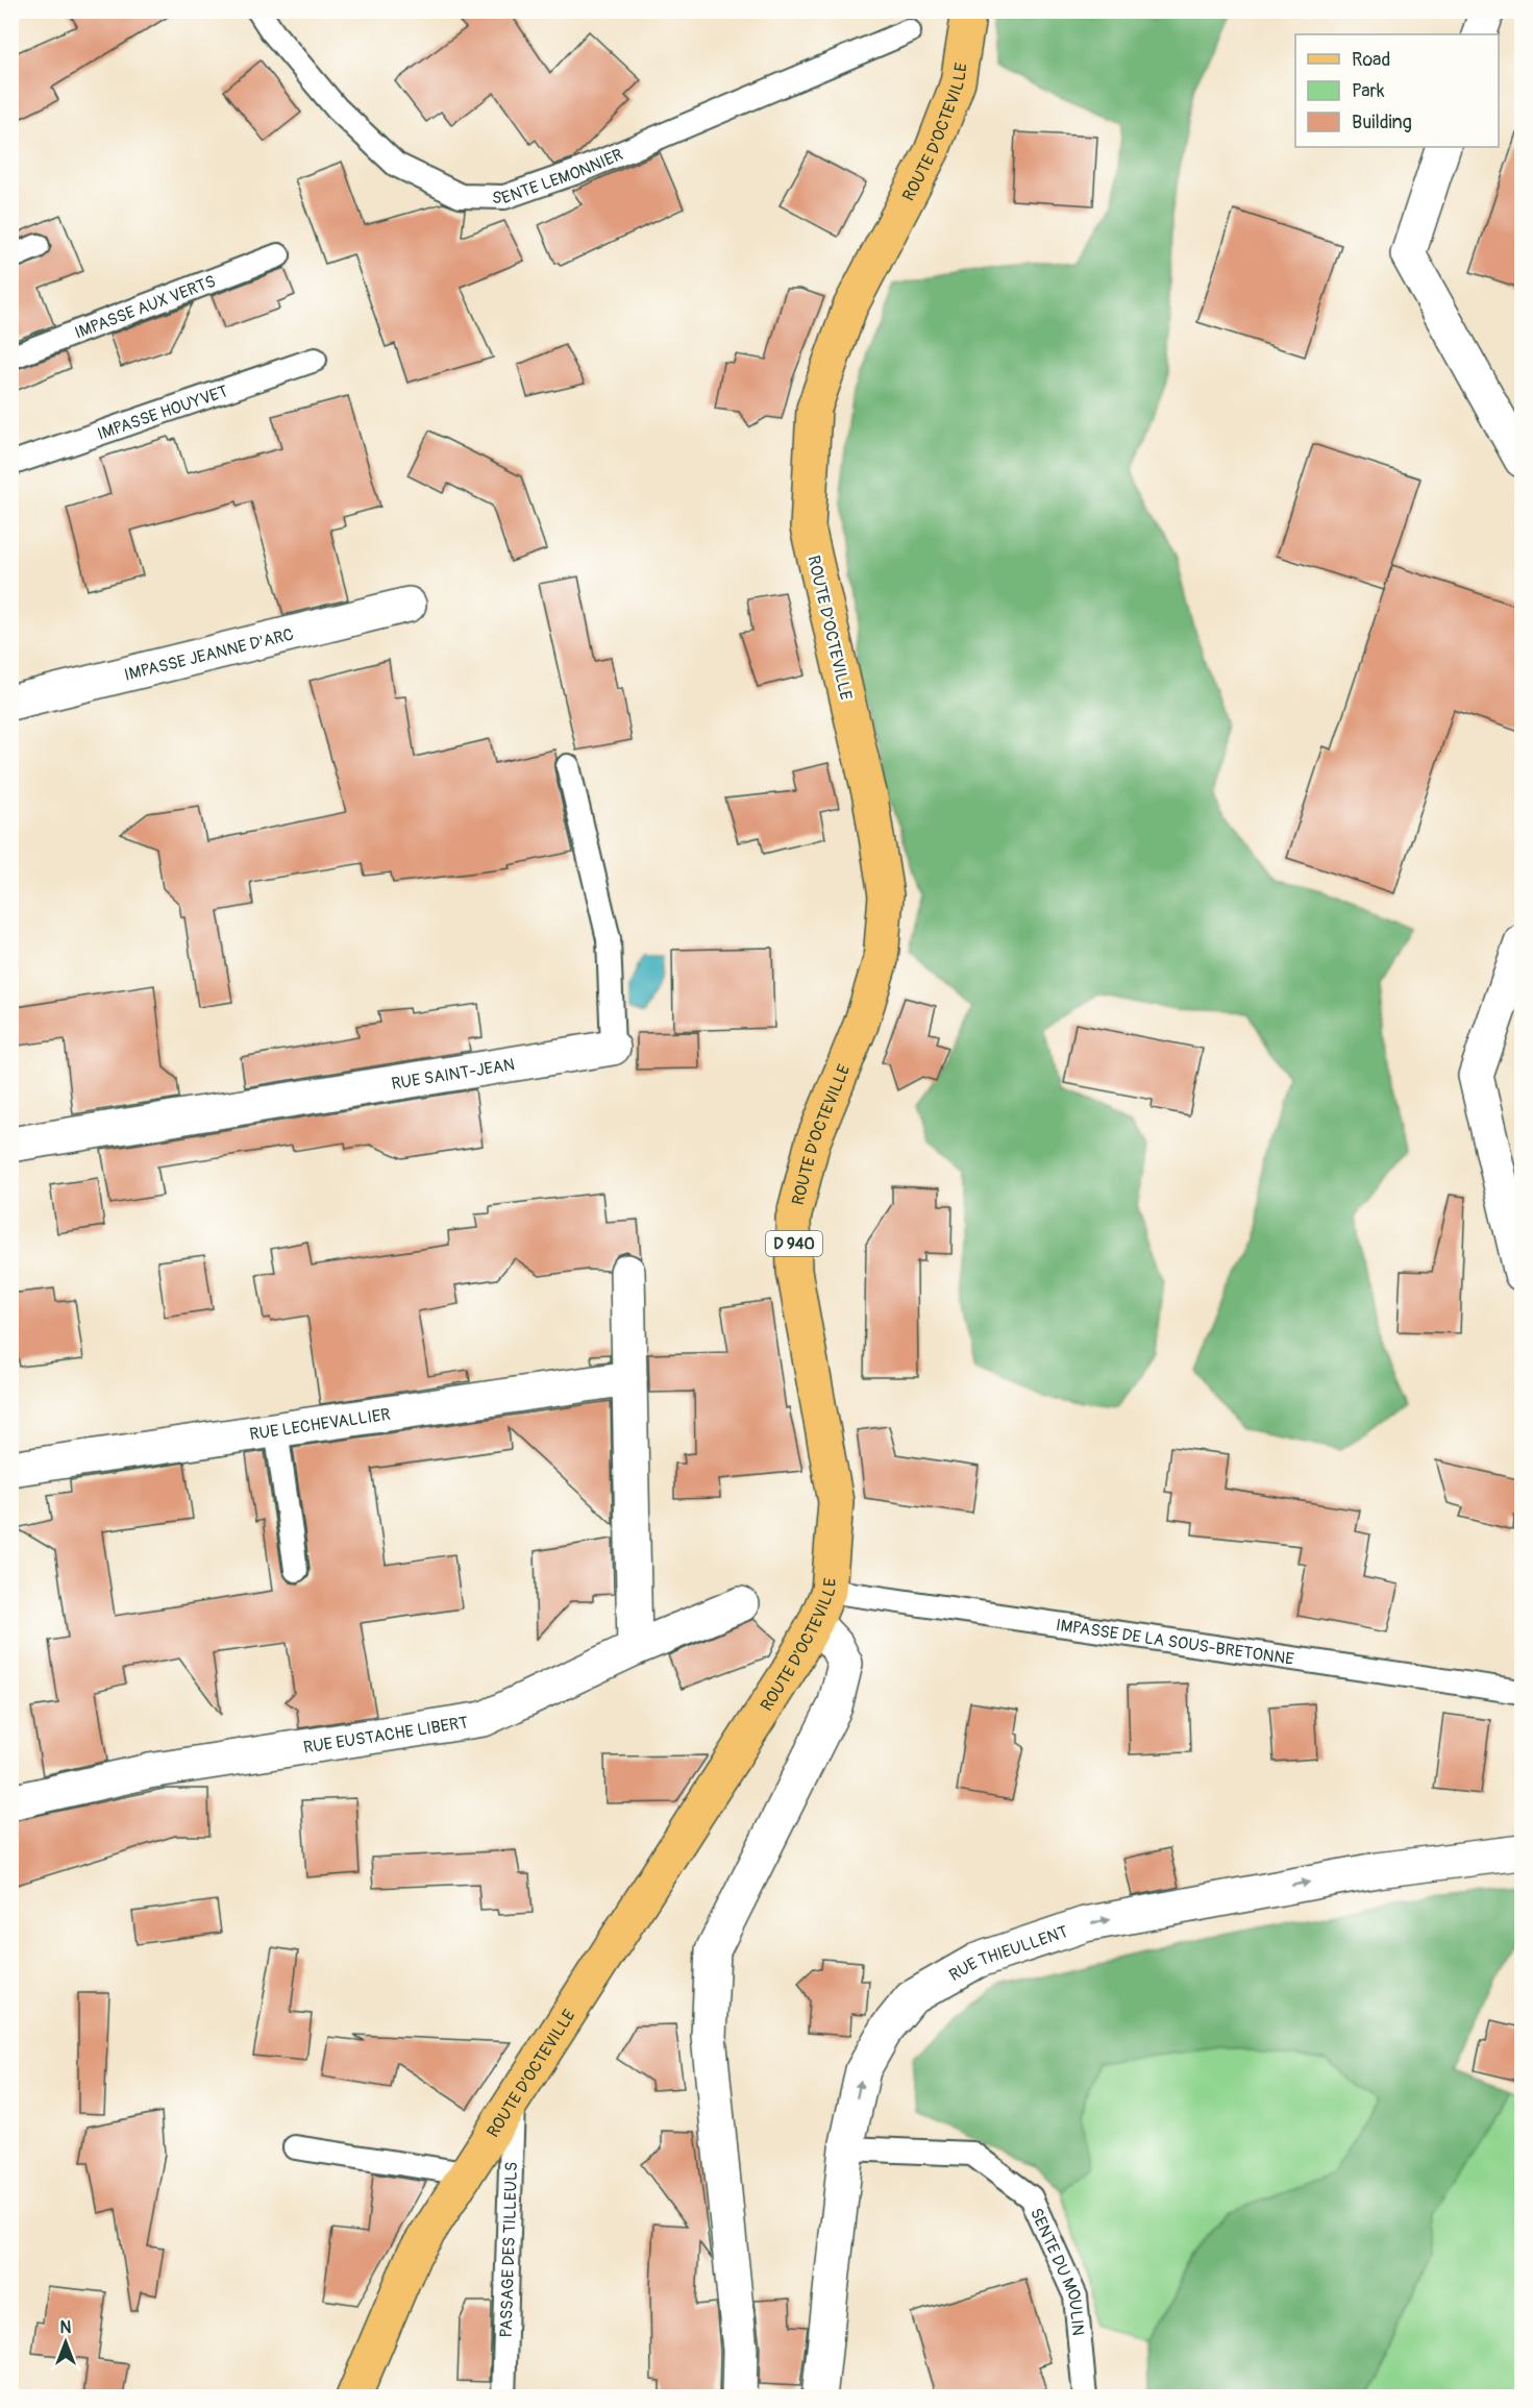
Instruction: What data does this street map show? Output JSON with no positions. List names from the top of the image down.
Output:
{
  "streets": {
    "main road": ["ROUTE D'OCTEVILLE", "D 940"],
    "street": [
      "IMPASSE JEANNE D'ARC",
      "RUE SAINT-JEAN",
      "RUE LECHEVALLIER",
      "RUE EUSTACHE LIBERT",
      "RUE THIEULLENT"
    ],
    "lane": [
      "SENTE LEMONNIER",
      "IMPASSE AUX VERTS",
      "IMPASSE HOUYVET",
      "IMPASSE DE LA SOUS-BRETONNE",
      "PASSAGE DES TILLEULS",
      "SENTE DU MOULIN"
    ]
  },
  "crossings": [
    ["ROUTE D'OCTEVILLE", "IMPASSE DE LA SOUS-BRETONNE"],
    ["ROUTE D'OCTEVILLE", "PASSAGE DES TILLEULS"],
    ["RUE THIEULLENT", "SENTE DU MOULIN"]
  ],
  "one_way": ["RUE THIEULLENT"],
  "legend": ["Road", "Park", "Building"],
  "north": "top"
}
